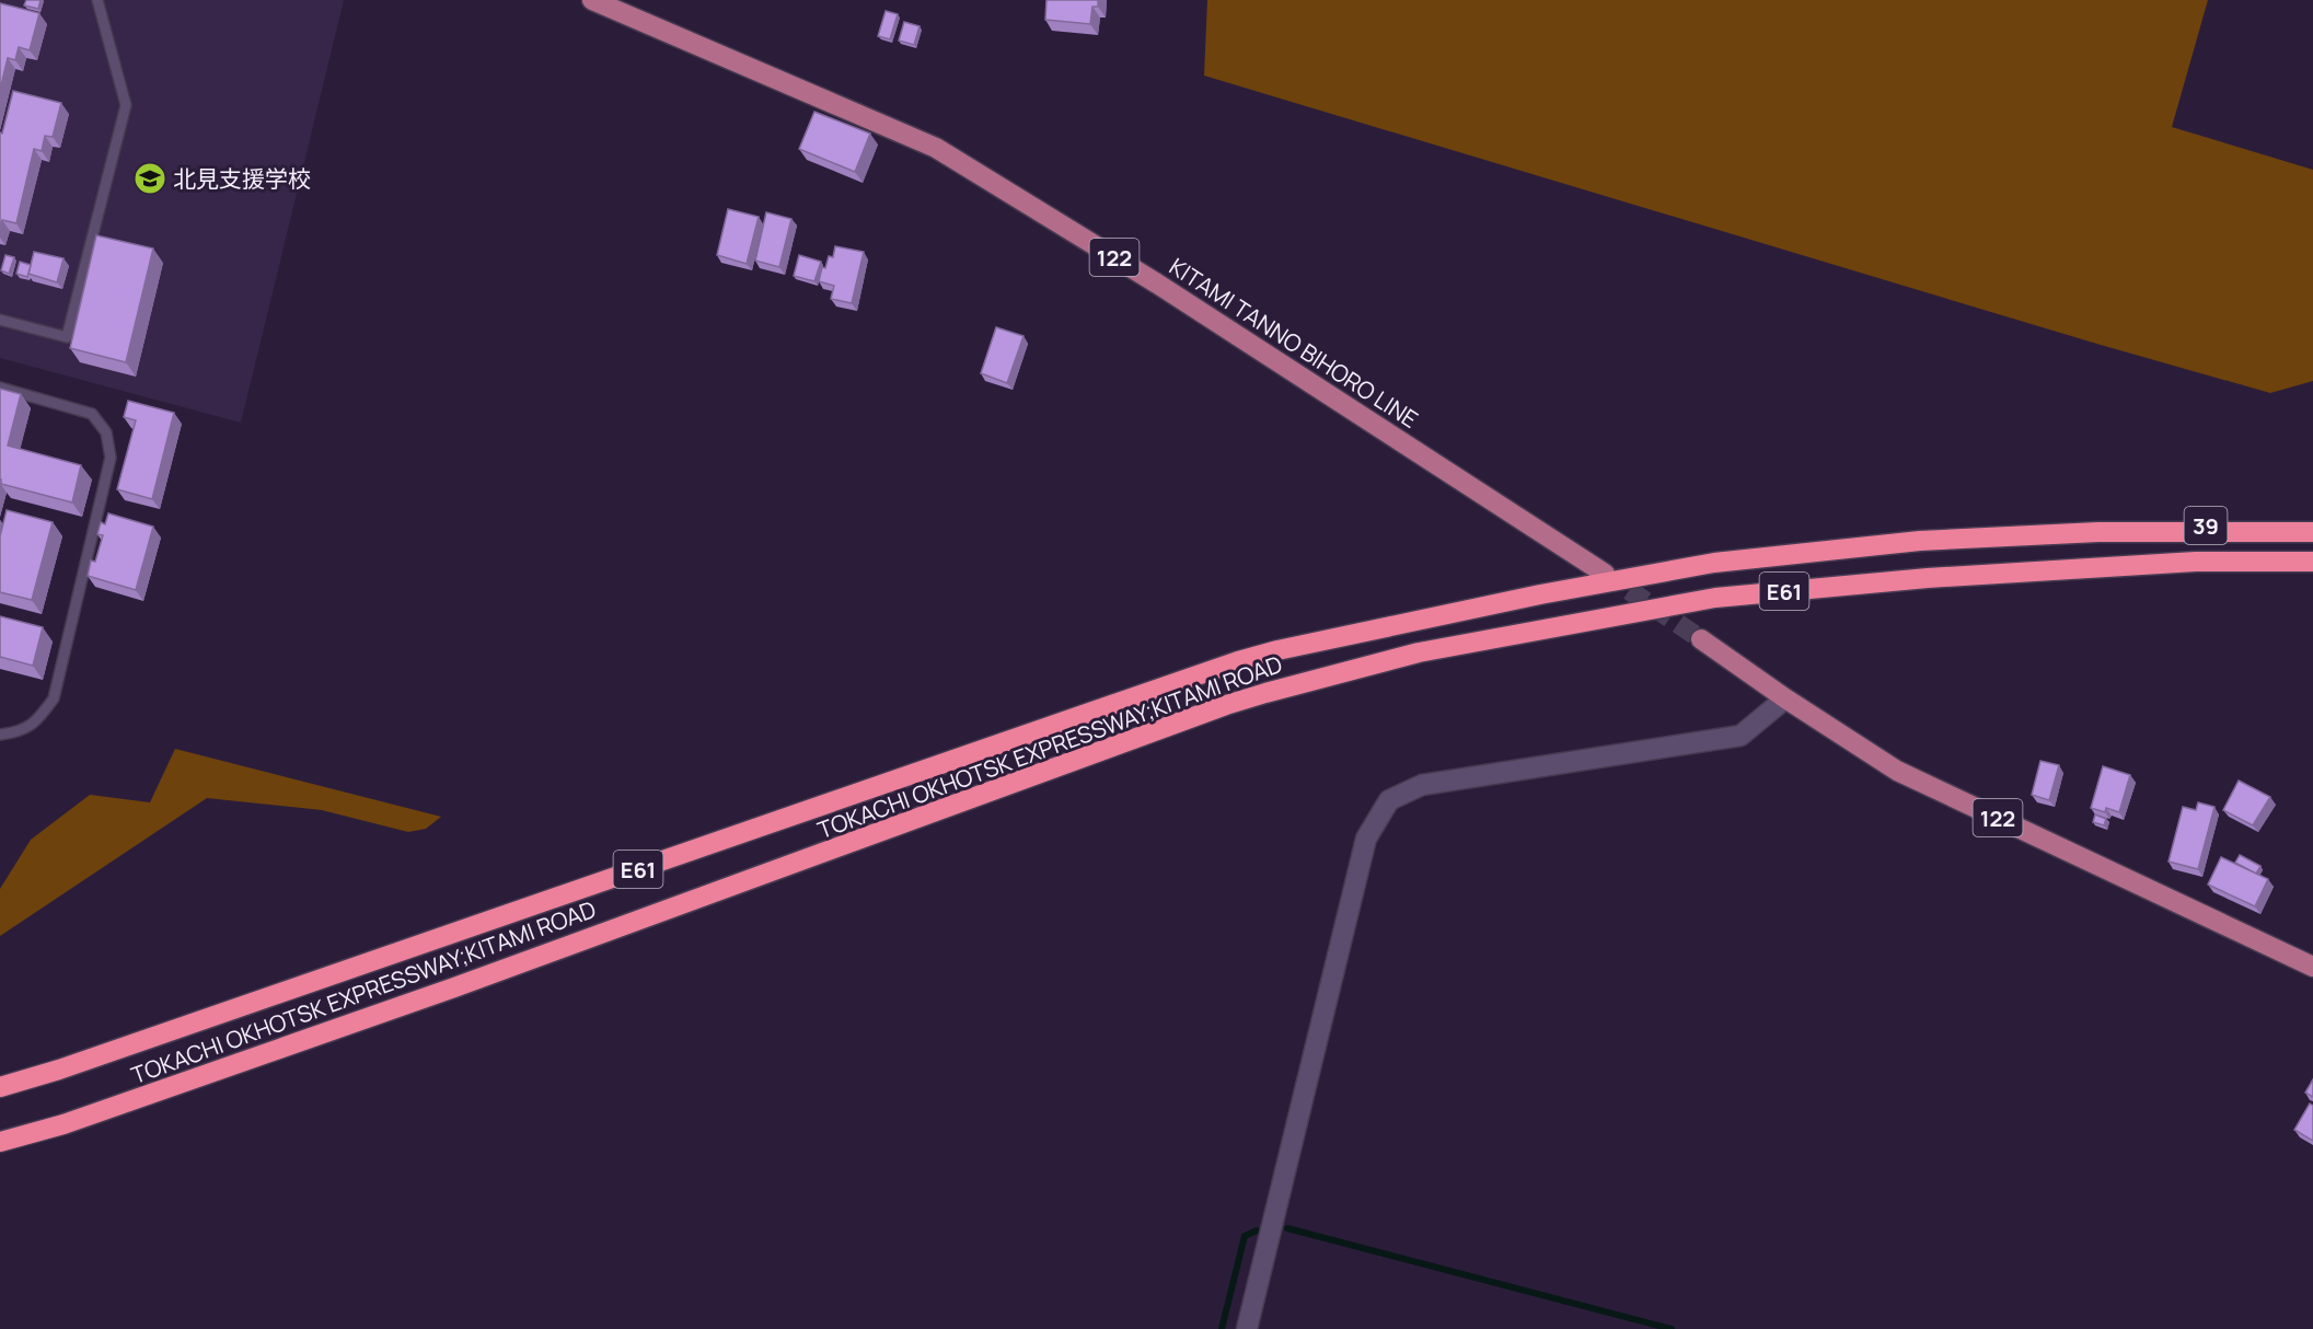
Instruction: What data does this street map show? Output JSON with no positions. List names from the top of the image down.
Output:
{
  "streets": {
    "highway": ["39", "E61", "TOKACHI OKHOTSK EXPRESSWAY;KITAMI ROAD"],
    "main road": ["122", "KITAMI TANNO BIHORO LINE"]
  },
  "crossings": [
    ["39", "TOKACHI OKHOTSK EXPRESSWAY;KITAMI ROAD"]
  ],
  "places": {
    "school or university": ["北見支援学校"]
  }
}
